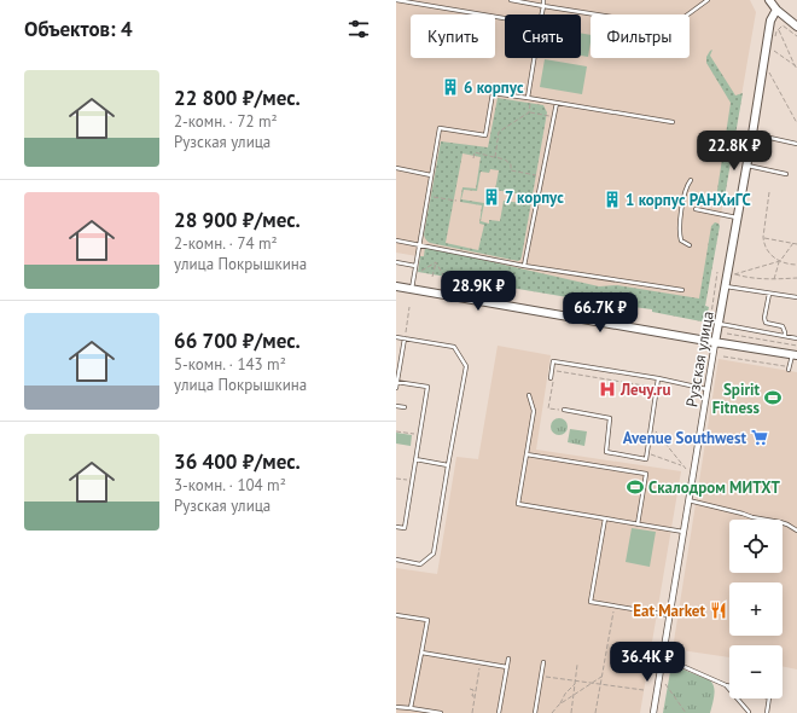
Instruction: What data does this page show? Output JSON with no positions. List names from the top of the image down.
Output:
{
  "streets": {
    "main road": ["Рузская улица"]
  },
  "places": {
    "building": ["6 корпус", "7 корпус", "1 корпус РАНХиГС"],
    "hospital": ["Лечу.ru"],
    "sports": ["Spirit Fitness", "Скалодром МИТХТ"],
    "supermarket": ["Avenue Southwest"],
    "restaurant": ["Eat Market"]
  },
  "page": {
    "heading": "Объектов: 4",
    "chip": ["Купить", "Снять", "Фильтры"],
    "list": [
      {
        "name": "22 800 ₽/мес.",
        "note": "2-комн. · 72 m² · Рузская улица"
      },
      {
        "name": "28 900 ₽/мес.",
        "note": "2-комн. · 74 m² · улица Покрышкина"
      },
      {
        "name": "66 700 ₽/мес.",
        "note": "5-комн. · 143 m² · улица Покрышкина"
      },
      {
        "name": "36 400 ₽/мес.",
        "note": "3-комн. · 104 m² · Рузская улица"
      }
    ],
    "price": [
      "22.8K ₽",
      "28.9K ₽",
      "66.7K ₽",
      "36.4K ₽"
    ],
    "map_buttons": ["+", "−"]
  }
}
